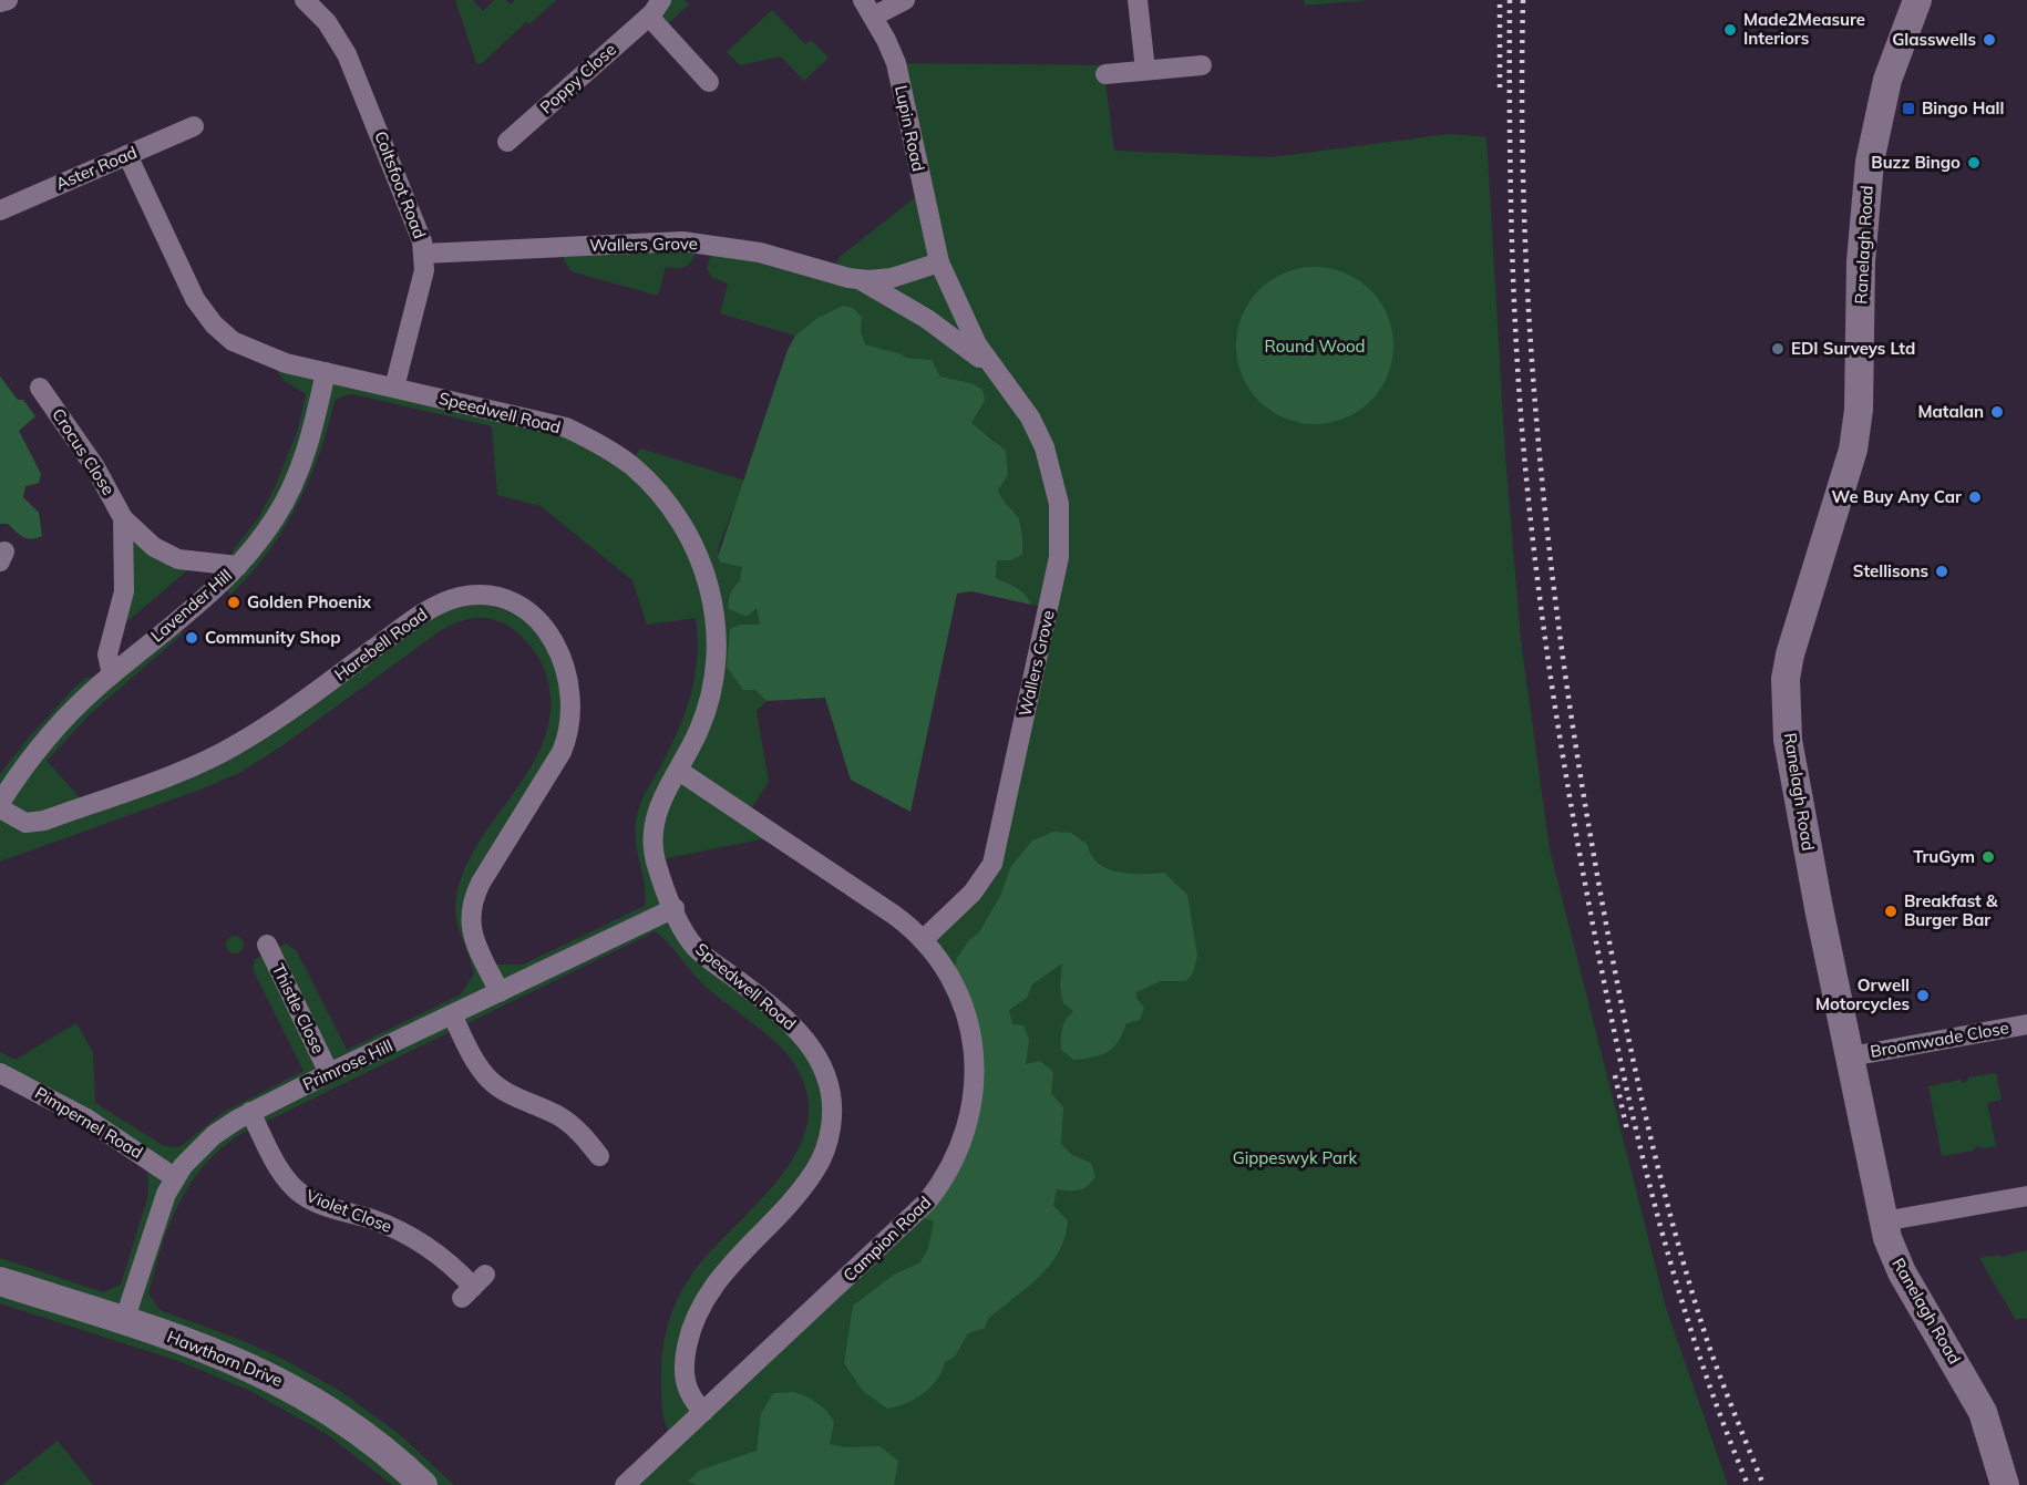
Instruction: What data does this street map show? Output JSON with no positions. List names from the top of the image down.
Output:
{
  "streets": {
    "main road": ["Ranelagh Road", "Hawthorn Drive"],
    "street": [
      "Poppy Close",
      "Lupin Road",
      "Aster Road",
      "Coltsfoot Road",
      "Wallers Grove",
      "Speedwell Road",
      "Crocus Close",
      "Lavender Hill",
      "Harebell Road",
      "Thistle Close",
      "Broomwade Close",
      "Primrose Hill",
      "Pimpernel Road",
      "Violet Close",
      "Campion Road"
    ]
  },
  "crossings": [
    ["Lupin Road", "Wallers Grove"],
    ["Aster Road", "Speedwell Road"],
    ["Coltsfoot Road", "Wallers Grove"],
    ["Coltsfoot Road", "Speedwell Road"],
    ["Wallers Grove", "Campion Road"],
    ["Ranelagh Road", "Broomwade Close"],
    ["Speedwell Road", "Lavender Hill"],
    ["Speedwell Road", "Primrose Hill"],
    ["Speedwell Road", "Campion Road"],
    ["Crocus Close", "Lavender Hill"],
    ["Harebell Road", "Primrose Hill"],
    ["Thistle Close", "Primrose Hill"],
    ["Primrose Hill", "Pimpernel Road"],
    ["Primrose Hill", "Violet Close"],
    ["Primrose Hill", "Hawthorn Drive"]
  ],
  "parks": ["Round Wood", "Gippeswyk Park"],
  "places": {
    "other": [
      "Made2Measure Interiors",
      "Glasswells",
      "Buzz Bingo",
      "EDI Surveys Ltd",
      "Matalan",
      "We Buy Any Car",
      "Stellisons",
      "Golden Phoenix",
      "Community Shop",
      "TruGym",
      "Breakfast & Burger Bar",
      "Orwell Motorcycles"
    ],
    "transit": ["Bingo Hall"]
  }
}
